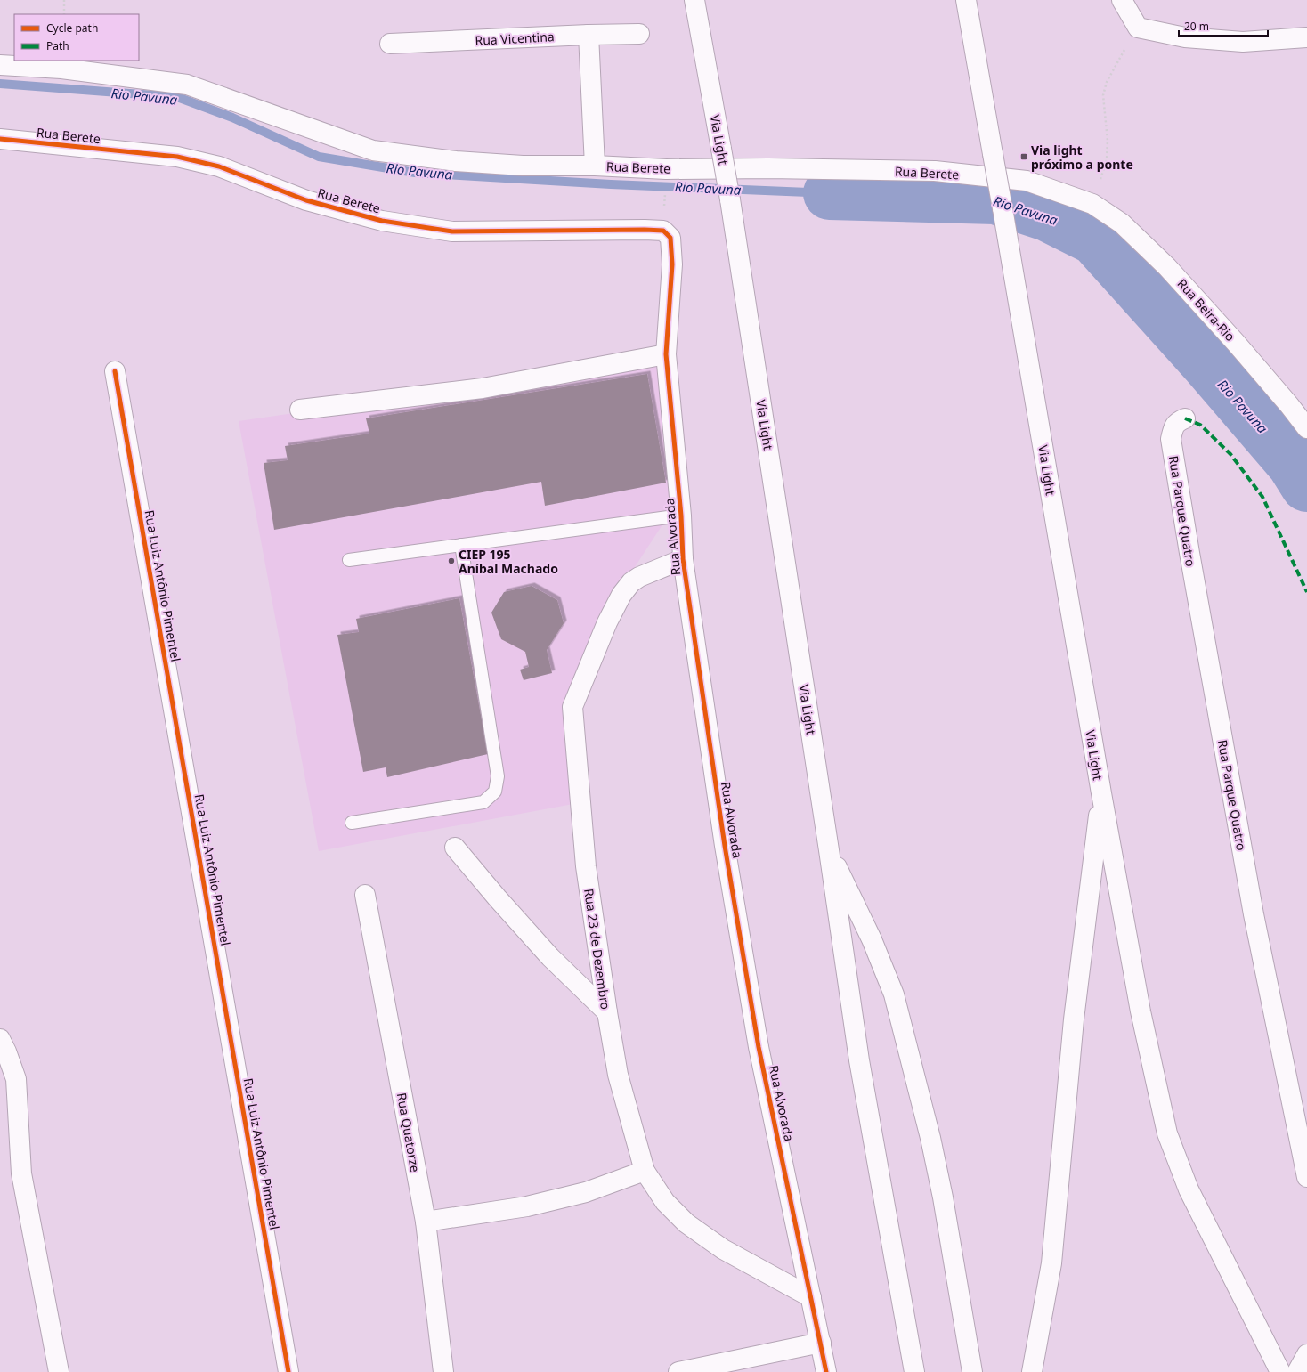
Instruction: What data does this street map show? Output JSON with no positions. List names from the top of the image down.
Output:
{
  "streets": {
    "street": [
      "Rua Vicentina",
      "Rua Berete",
      "Via Light",
      "Rua Beira-Rio",
      "Rua Parque Quatro",
      "Rua Alvorada",
      "Rua Luiz Antônio Pimentel",
      "Rua 23 de Dezembro",
      "Rua Quatorze"
    ]
  },
  "crossings": [
    ["Rua Berete", "Rua Beira-Rio"],
    ["Rua Berete", "Rua Alvorada"],
    ["Rua Alvorada", "Rua 23 de Dezembro"]
  ],
  "water": ["Rio Pavuna"],
  "places": {
    "transit": ["Via light próximo a ponte"],
    "other": ["CIEP 195 Aníbal Machado"]
  },
  "legend": ["Cycle path", "Path"],
  "scale_bar": "20 m"
}
